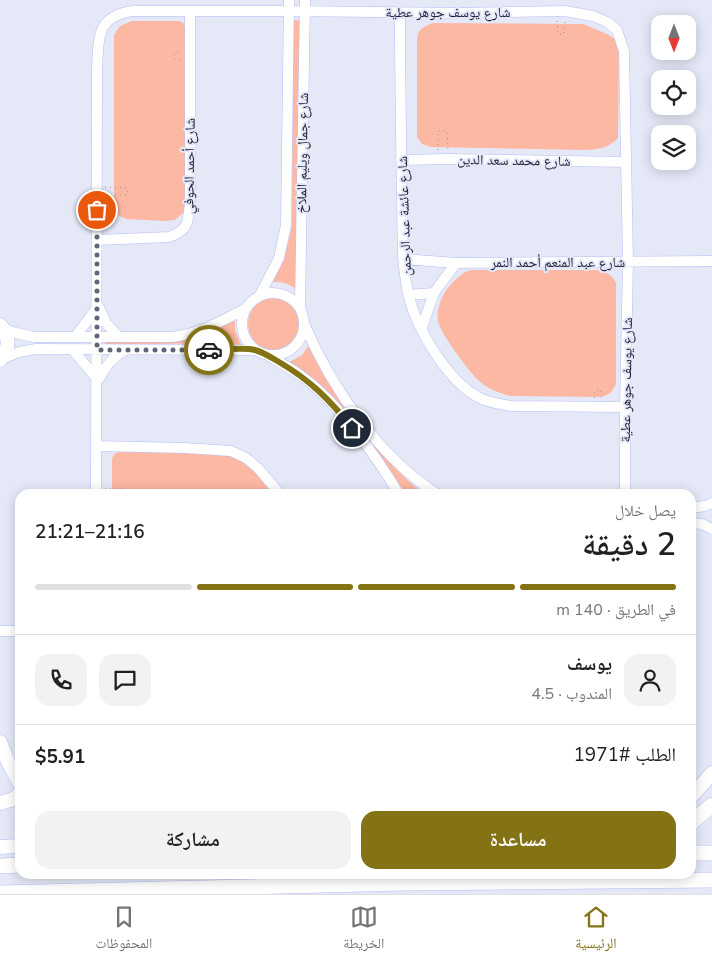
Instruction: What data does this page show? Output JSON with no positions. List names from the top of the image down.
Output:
{
  "streets": {
    "street": [
      "شارع يوسف جوهر عطية",
      "شارع جمال ويليم الملاخ",
      "شارع محمد سعد الدين",
      "شارع أحمد الحوفي",
      "شارع عائشة عبد الرحمن",
      "شارع عبد المنعم أحمد النمر"
    ]
  },
  "crossings": [
    ["شارع يوسف جوهر عطية", "شارع جمال ويليم الملاخ"],
    ["شارع يوسف جوهر عطية", "شارع محمد سعد الدين"],
    ["شارع يوسف جوهر عطية", "شارع أحمد الحوفي"],
    ["شارع يوسف جوهر عطية", "شارع عائشة عبد الرحمن"],
    ["شارع يوسف جوهر عطية", "شارع عبد المنعم أحمد النمر"],
    ["شارع محمد سعد الدين", "شارع عائشة عبد الرحمن"],
    ["شارع عائشة عبد الرحمن", "شارع عبد المنعم أحمد النمر"]
  ],
  "north": "bottom",
  "page": {
    "heading": ["2 دقيقة", "يصل خلال", "21:16–21:21"],
    "panel": [
      "يوسف",
      "المندوب · 4.5",
      "الطلب #1971",
      "$5.91"
    ],
    "bar": "في الطريق · 140 m",
    "buttons": ["مساعدة", "مشاركة"],
    "tabs": ["الرئيسية", "الخريطة", "المحفوظات"]
  }
}
